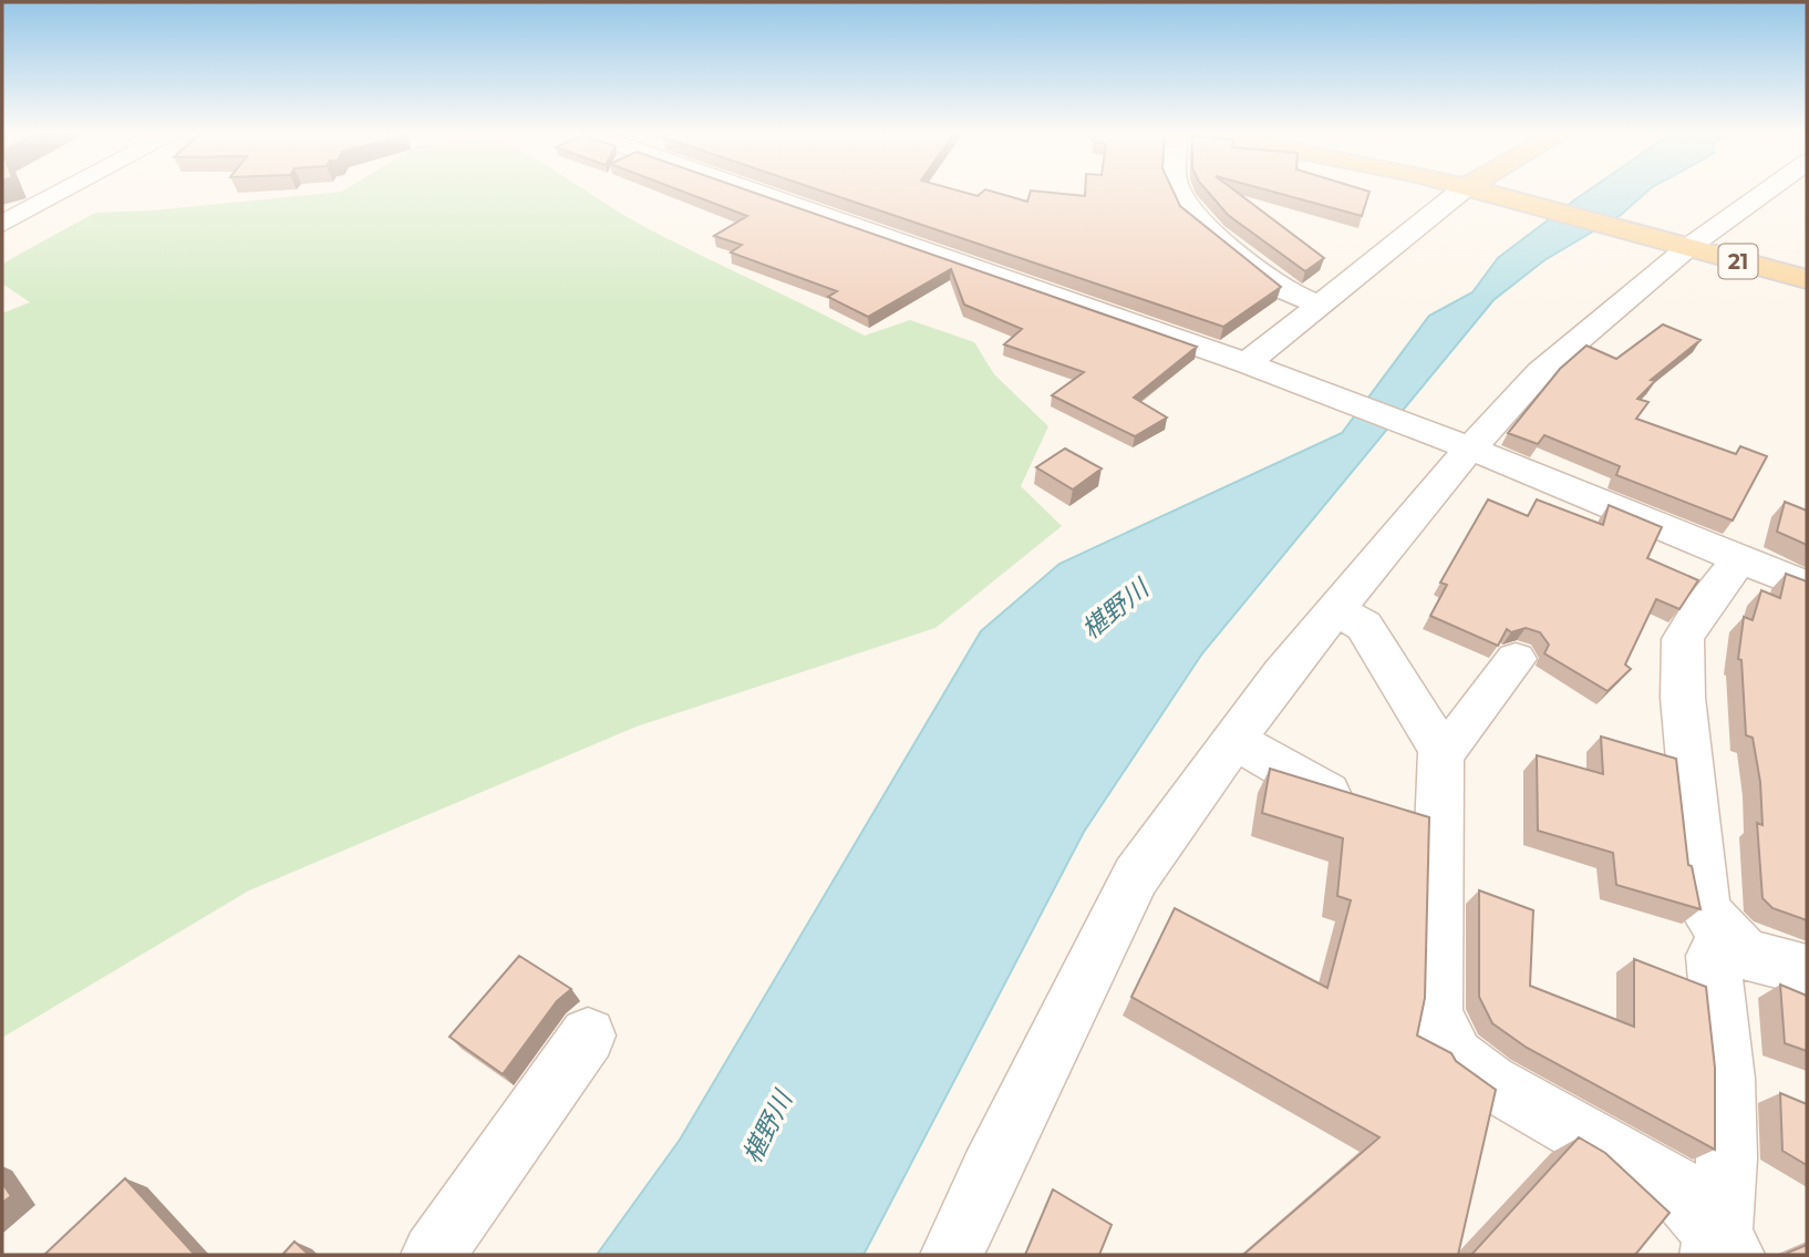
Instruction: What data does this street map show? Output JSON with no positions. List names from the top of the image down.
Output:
{
  "streets": {
    "main road": ["21"]
  },
  "water": ["椹野川"]
}
